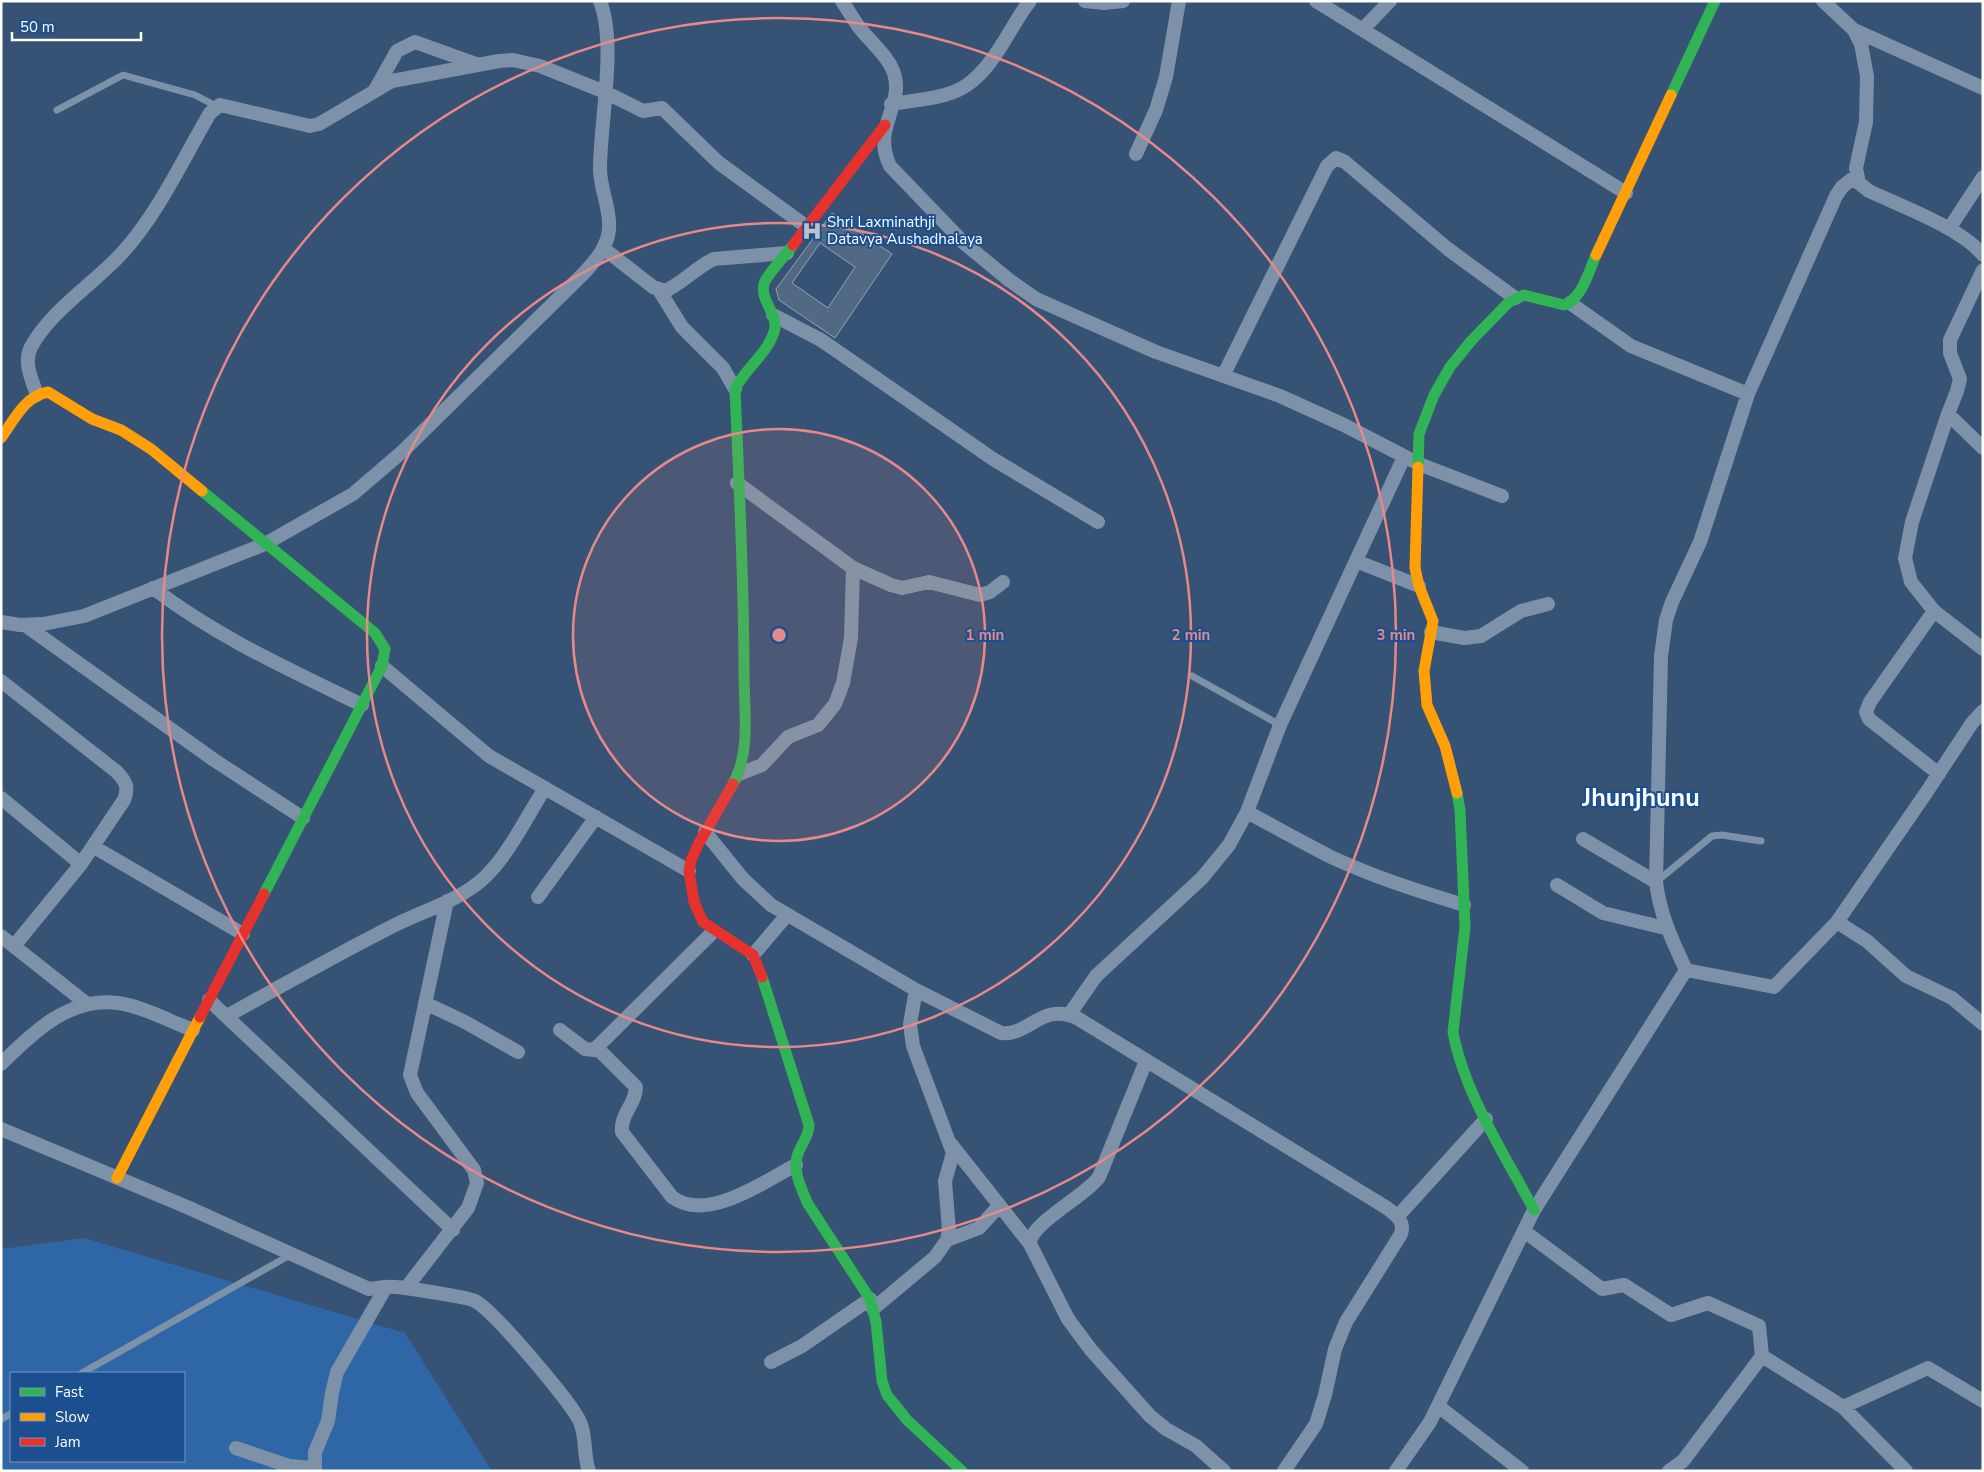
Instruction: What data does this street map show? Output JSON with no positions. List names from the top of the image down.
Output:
{
  "districts": ["Jhunjhunu"],
  "places": {
    "hospital": ["Shri Laxminathji Datavya Aushadhalaya"]
  },
  "legend": ["Fast", "Slow", "Jam"],
  "scale_bar": "50 m",
  "rings": ["1 min", "2 min", "3 min"]
}
